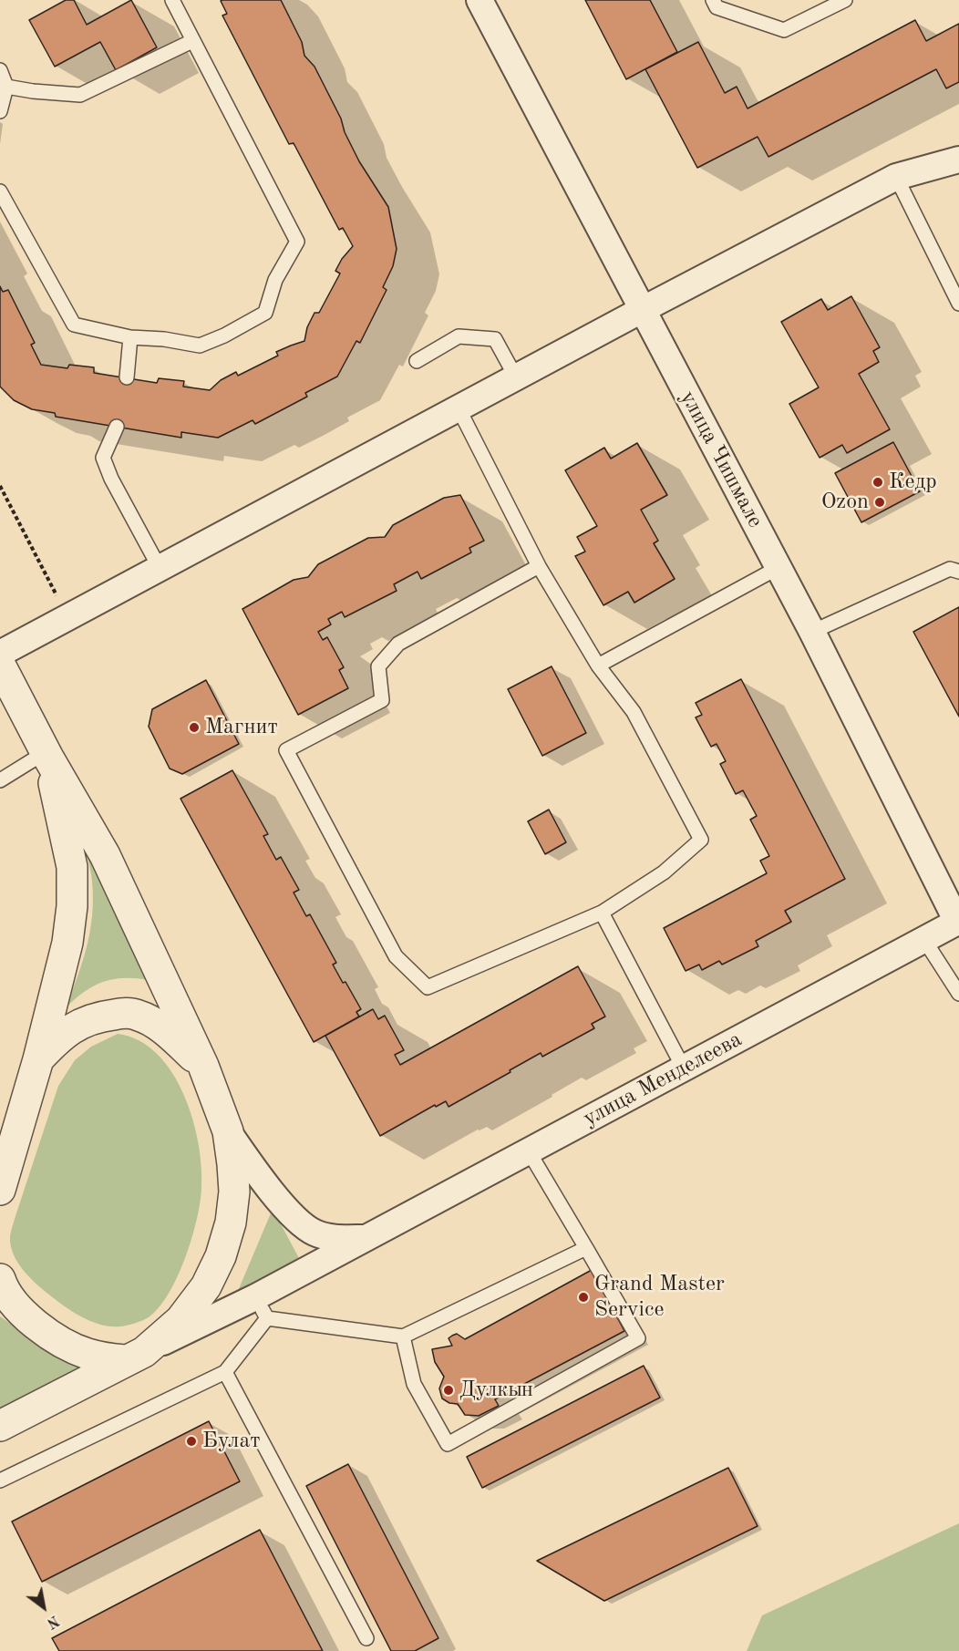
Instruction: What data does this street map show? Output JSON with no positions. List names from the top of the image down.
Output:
{
  "streets": {
    "street": ["улица Чишмале", "улица Менделеева"]
  },
  "crossings": [
    ["улица Чишмале", "улица Менделеева"]
  ],
  "places": [
    "Кедр",
    "Ozon",
    "Магнит",
    "Grand Master Service",
    "Дулкын",
    "Булат"
  ],
  "north": "bottom right"
}
